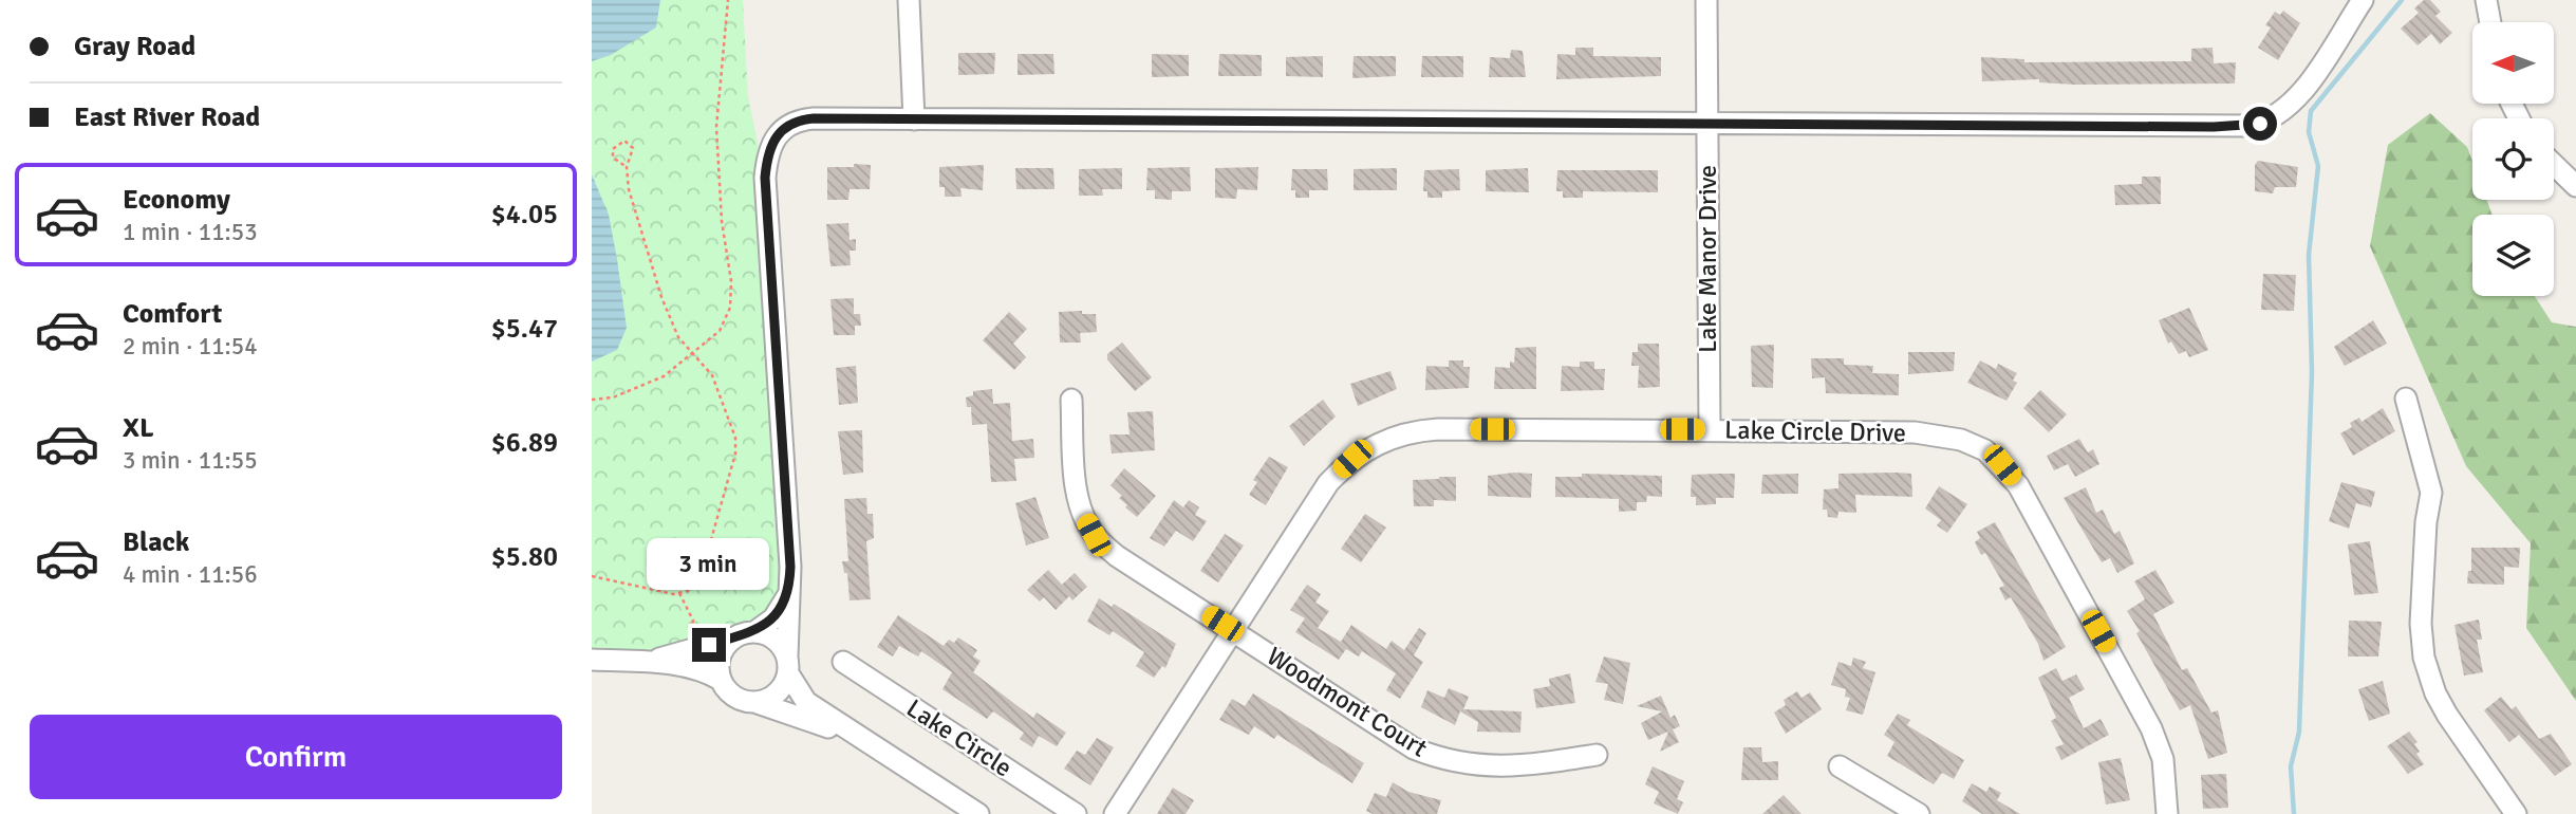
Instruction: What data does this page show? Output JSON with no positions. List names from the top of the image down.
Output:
{
  "streets": {
    "street": [
      "Lake Manor Drive",
      "Lake Circle Drive",
      "Woodmont Court",
      "Lake Circle"
    ]
  },
  "crossings": [
    ["Lake Manor Drive", "Lake Circle Drive"],
    ["Lake Circle Drive", "Woodmont Court"]
  ],
  "north": "left",
  "page": {
    "banner": ["Gray Road", "East River Road"],
    "list": [
      {
        "name": "Economy",
        "note": "1 min · 11:53",
        "value": "$4.05"
      },
      {
        "name": "Comfort",
        "note": "2 min · 11:54",
        "value": "$5.47"
      },
      {
        "name": "XL",
        "note": "3 min · 11:55",
        "value": "$6.89"
      },
      {
        "name": "Black",
        "note": "4 min · 11:56",
        "value": "$5.80"
      }
    ],
    "bubble": "3 min",
    "buttons": "Confirm"
  }
}
